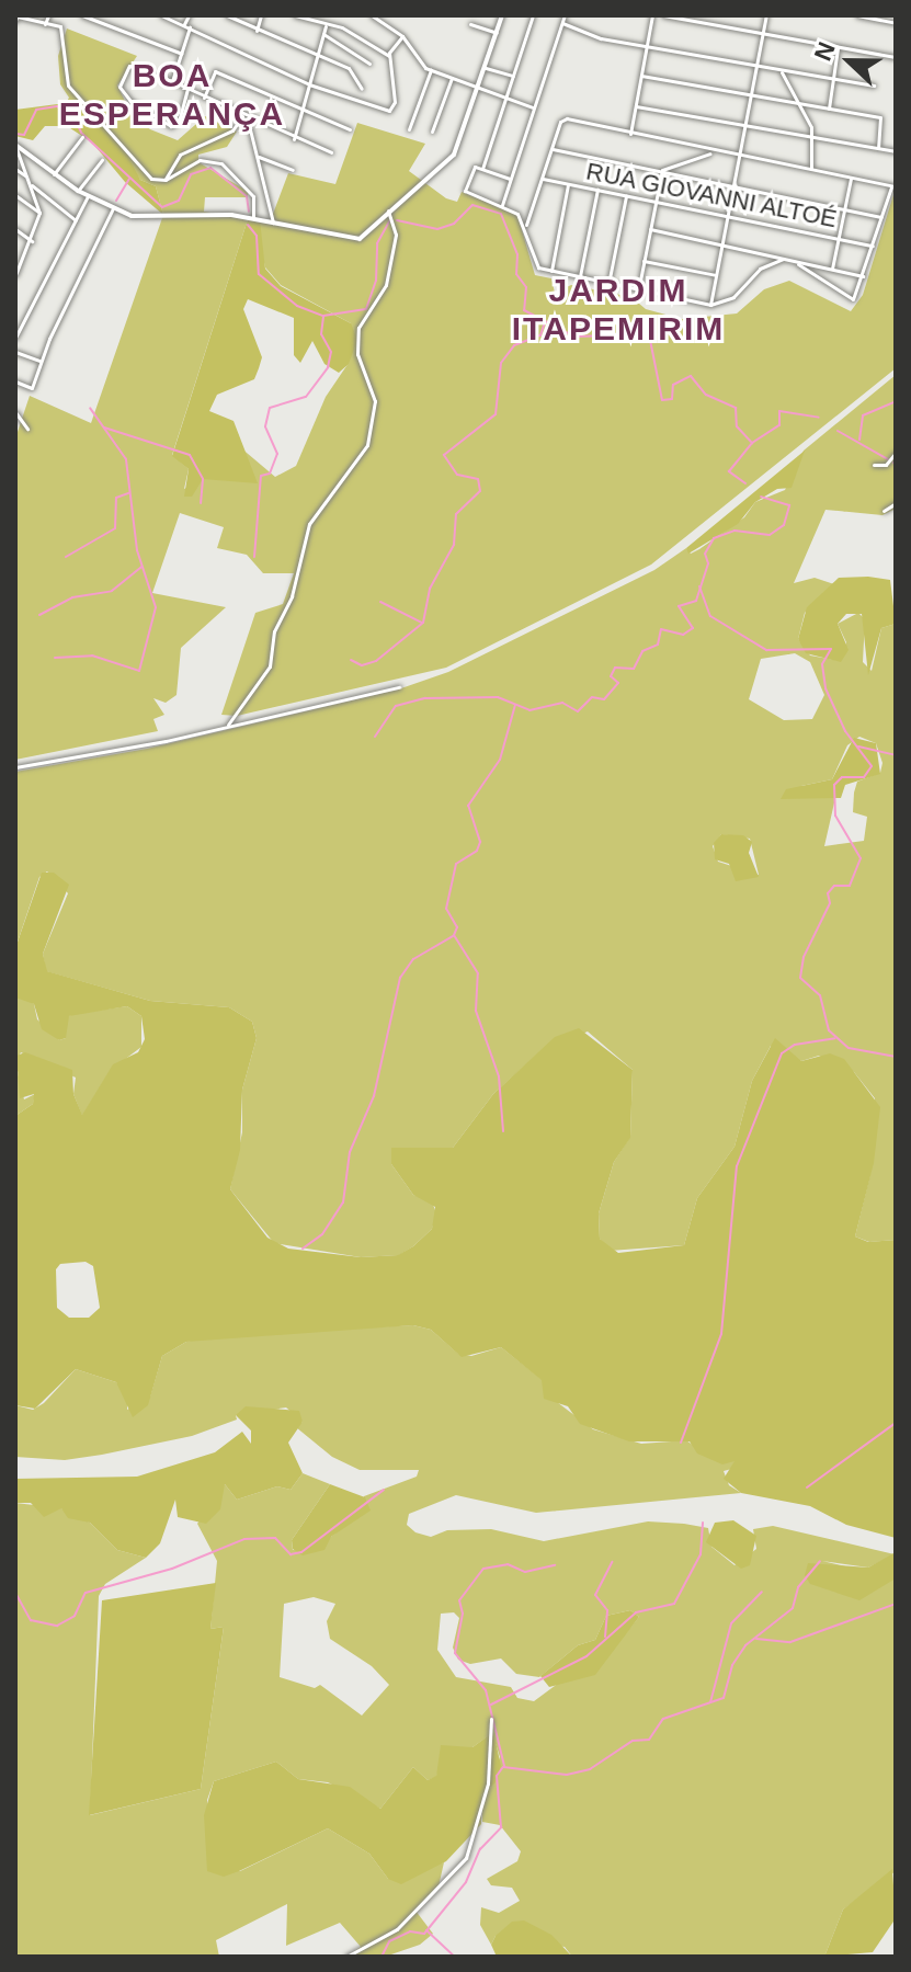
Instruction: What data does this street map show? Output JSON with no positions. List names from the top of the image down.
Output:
{
  "streets": {
    "street": ["RUA GIOVANNI ALTOÉ"]
  },
  "districts": ["BOA ESPERANÇA", "JARDIM ITAPEMIRIM"],
  "north": "left"
}
